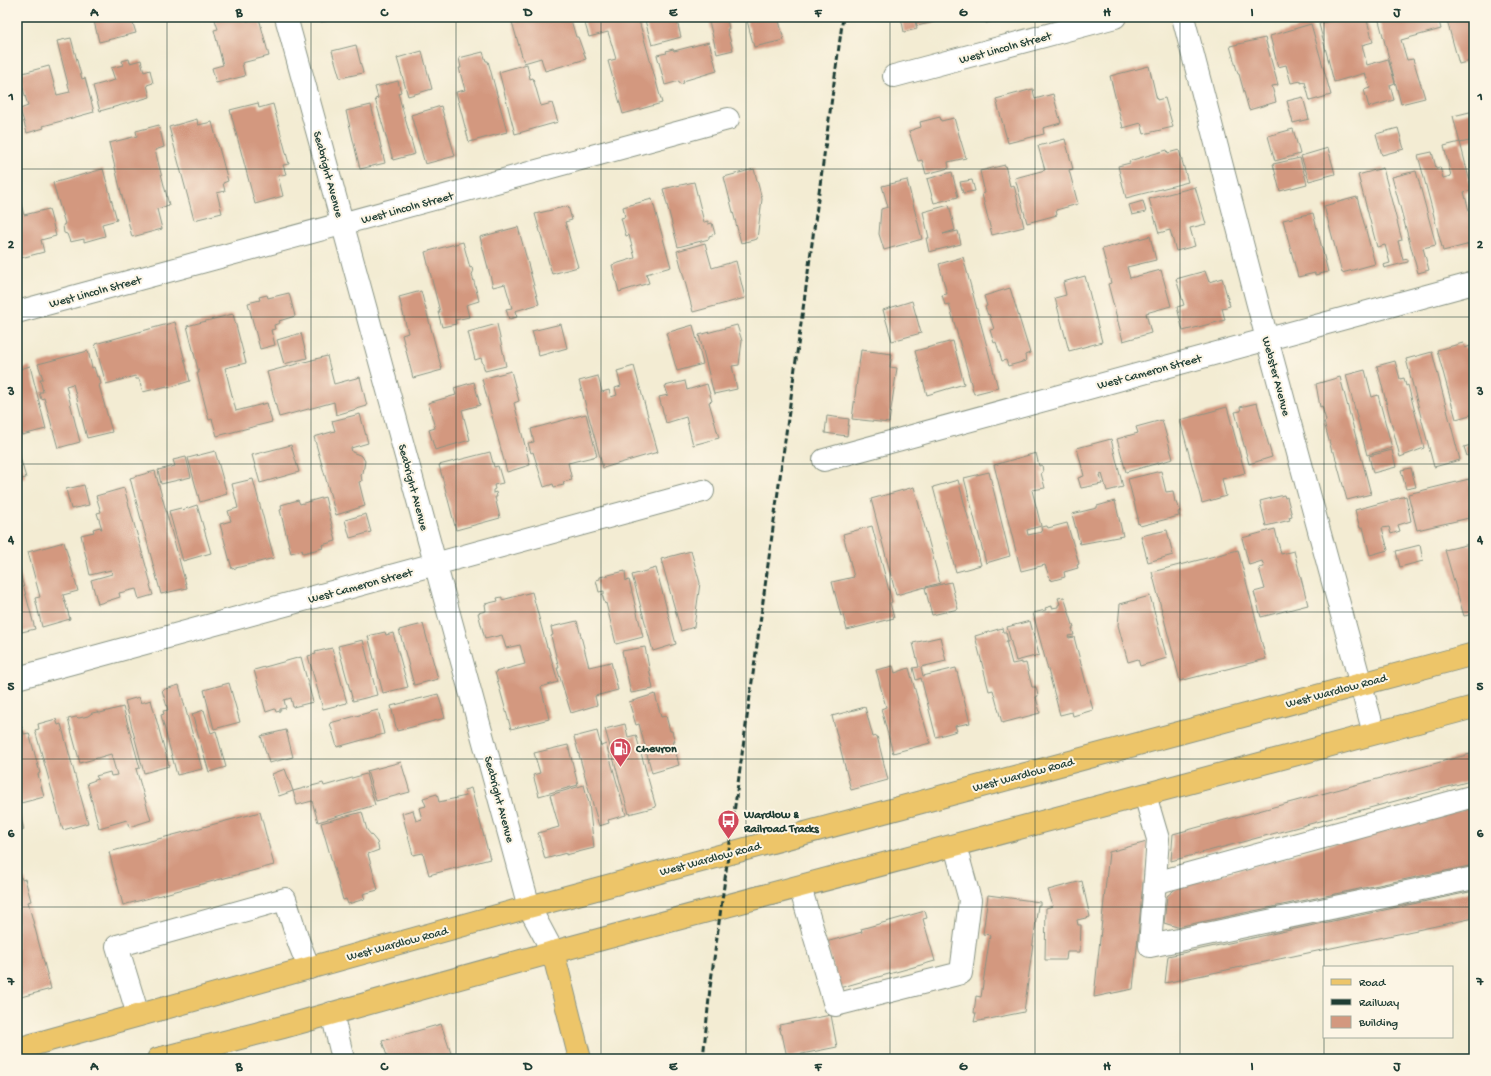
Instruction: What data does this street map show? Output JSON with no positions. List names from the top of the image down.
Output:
{
  "streets": {
    "main road": ["West Wardlow Road"],
    "street": [
      "West Lincoln Street",
      "Seabright Avenue",
      "West Cameron Street",
      "Webster Avenue"
    ]
  },
  "crossings": [
    ["West Lincoln Street", "Seabright Avenue"],
    ["Seabright Avenue", "West Cameron Street"],
    ["Seabright Avenue", "West Wardlow Road"],
    ["West Cameron Street", "Webster Avenue"],
    ["Webster Avenue", "West Wardlow Road"]
  ],
  "places": {
    "fuel station": ["Chevron"],
    "bus stop": ["Wardlow & Railroad Tracks"]
  },
  "legend": ["Road", "Railway", "Building"],
  "grid": {
    "columns": [
      "A",
      "B",
      "C",
      "D",
      "E",
      "F",
      "G",
      "H",
      "I",
      "J"
    ],
    "rows": [
      "1",
      "2",
      "3",
      "4",
      "5",
      "6",
      "7"
    ]
  }
}
